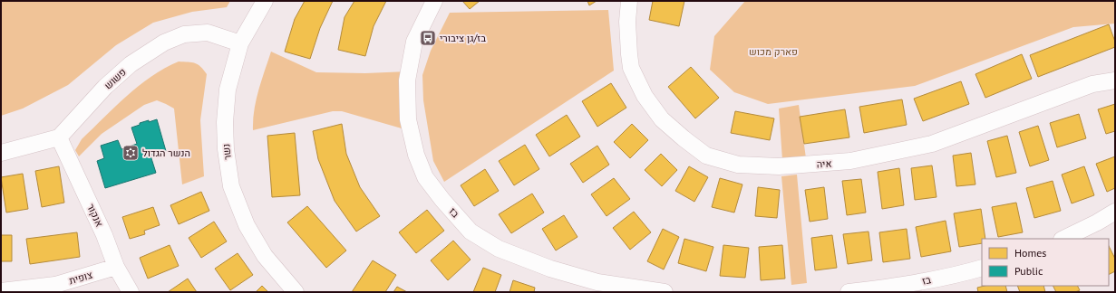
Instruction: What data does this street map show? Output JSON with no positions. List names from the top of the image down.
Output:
{
  "streets": {
    "street": [
      "פשוש",
      "נשר",
      "איה",
      "בז",
      "אנקור",
      "צופית"
    ]
  },
  "crossings": [
    ["פשוש", "נשר"],
    ["פשוש", "אנקור"],
    ["אנקור", "צופית"]
  ],
  "parks": ["פארק מכוש"],
  "places": {
    "bus stop": ["בז/גן ציבורי"],
    "synagogue": ["הנשר הגדול"]
  },
  "legend": ["Homes", "Public"]
}
